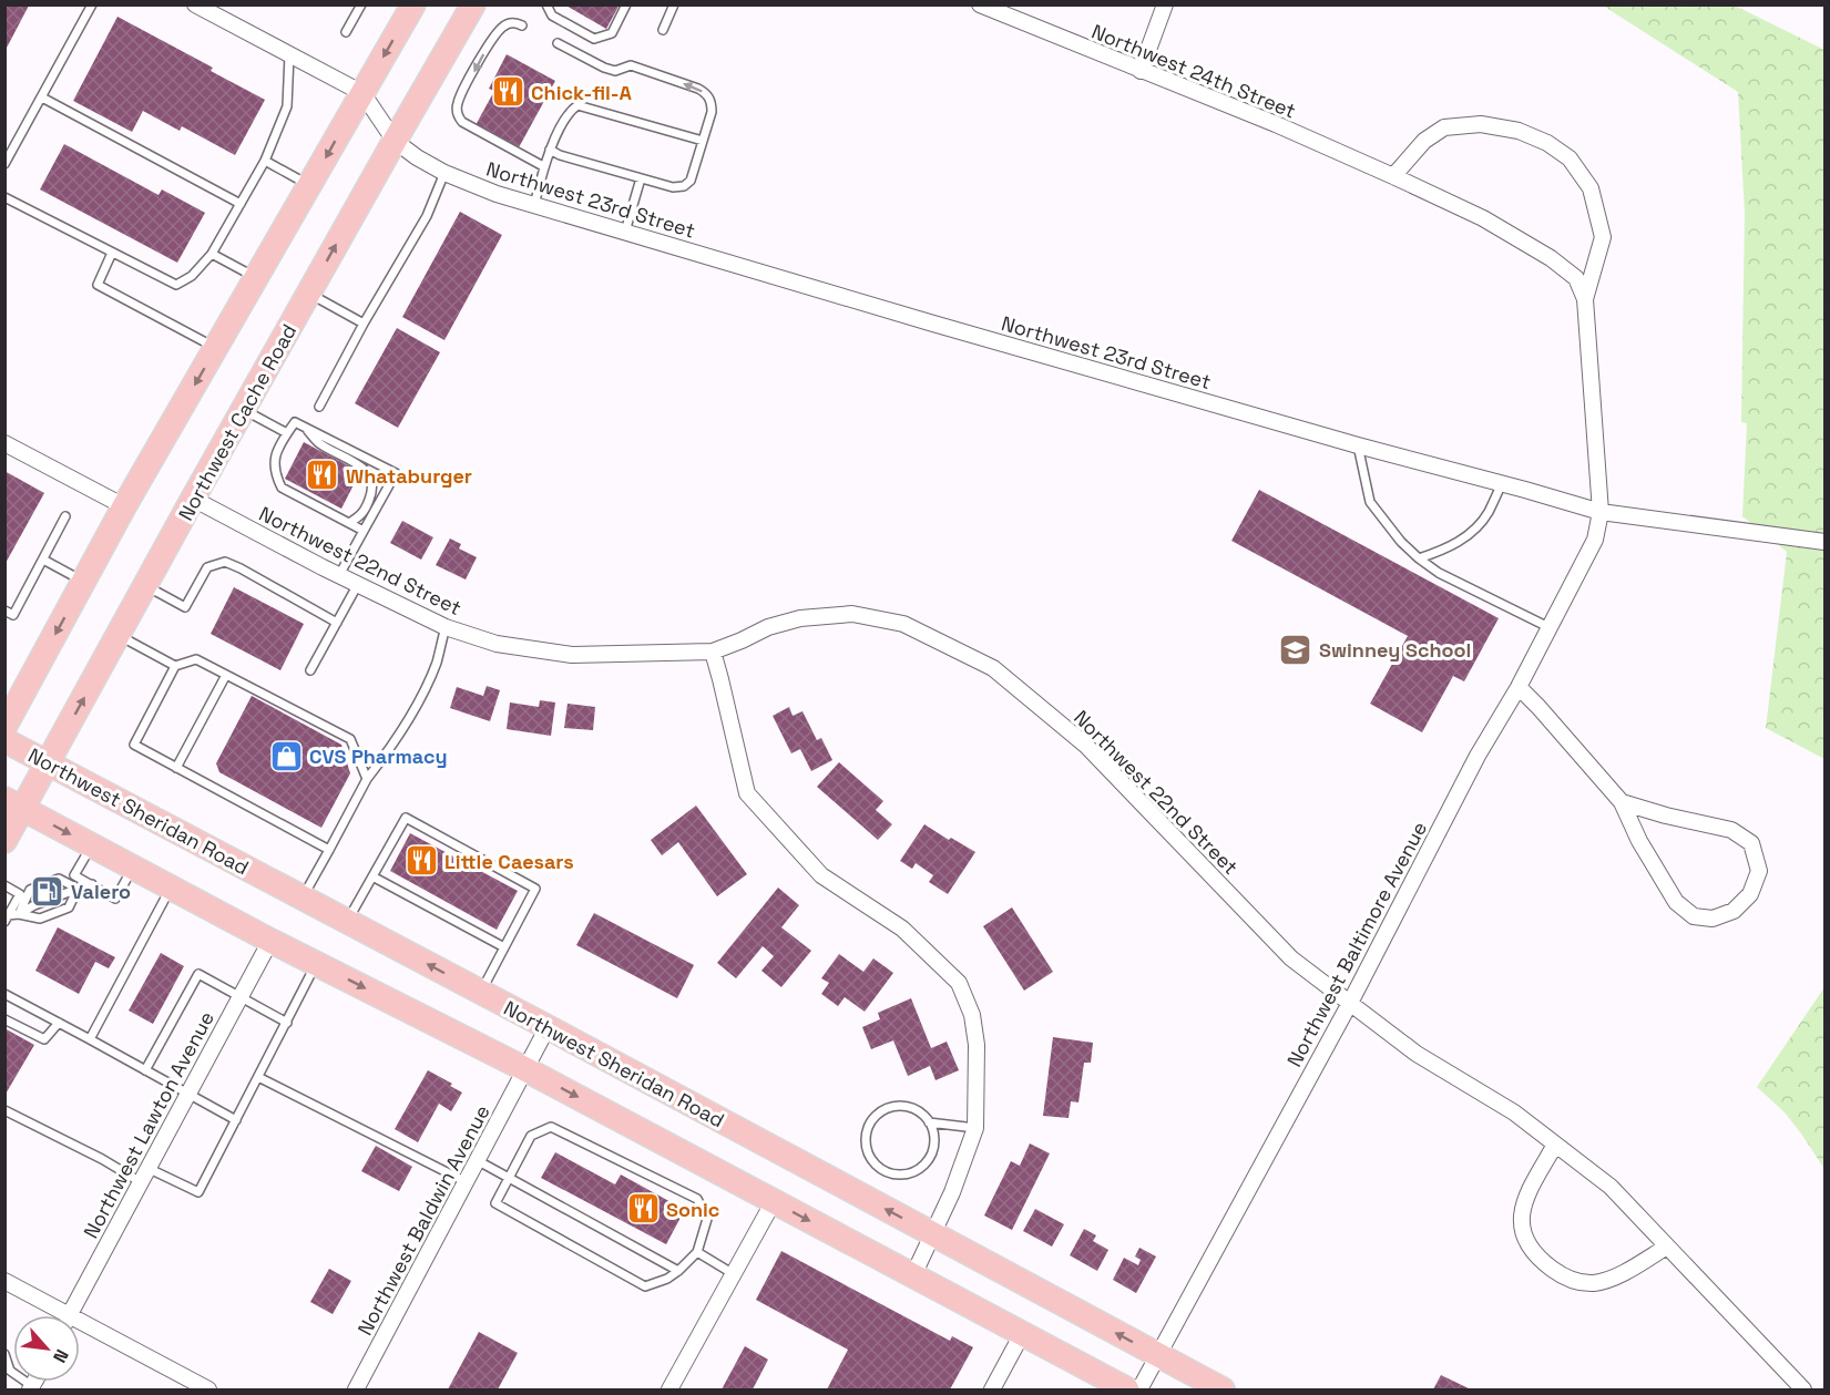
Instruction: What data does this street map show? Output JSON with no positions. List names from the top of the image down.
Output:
{
  "streets": {
    "main road": ["Northwest Cache Road", "Northwest Sheridan Road"],
    "street": [
      "Northwest 24th Street",
      "Northwest 23rd Street",
      "Northwest 22nd Street",
      "Northwest Baltimore Avenue",
      "Northwest Lawton Avenue",
      "Northwest Baldwin Avenue"
    ]
  },
  "crossings": [
    ["Northwest 24th Street", "Northwest 23rd Street"],
    ["Northwest 24th Street", "Northwest Baltimore Avenue"],
    ["Northwest 23rd Street", "Northwest Cache Road"],
    ["Northwest 23rd Street", "Northwest Baltimore Avenue"],
    ["Northwest Cache Road", "Northwest 22nd Street"],
    ["Northwest Cache Road", "Northwest Sheridan Road"],
    ["Northwest 22nd Street", "Northwest Baltimore Avenue"],
    ["Northwest Sheridan Road", "Northwest Baltimore Avenue"],
    ["Northwest Sheridan Road", "Northwest Baldwin Avenue"]
  ],
  "places": {
    "restaurant": [
      "Chick-fil-A",
      "Whataburger",
      "Little Caesars",
      "Sonic"
    ],
    "school or university": ["Swinney School"],
    "shop": ["CVS Pharmacy"],
    "fuel station": ["Valero"]
  },
  "north": "bottom right"
}
